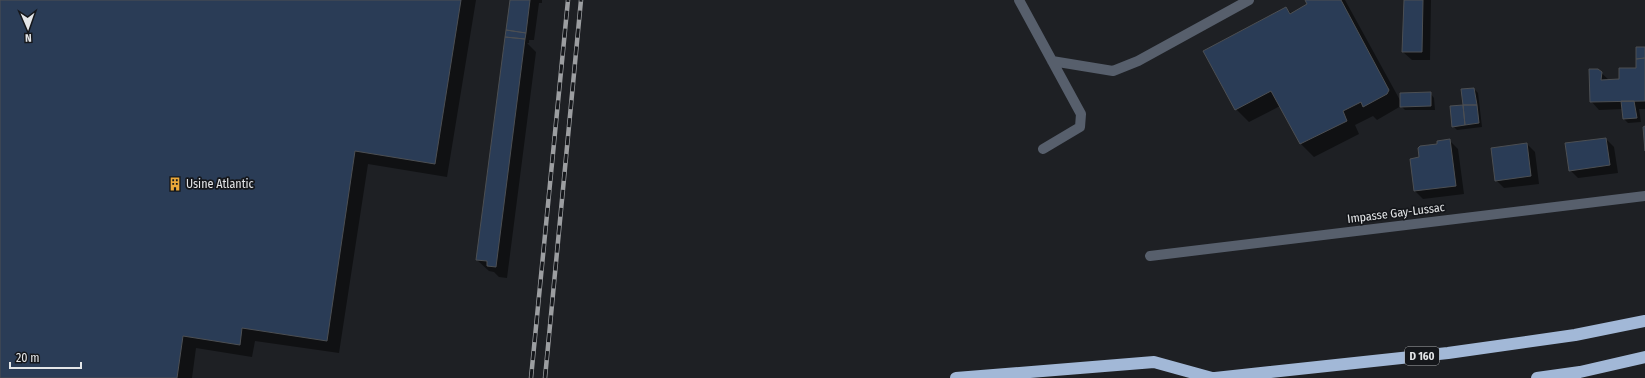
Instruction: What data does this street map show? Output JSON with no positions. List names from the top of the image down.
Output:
{
  "streets": {
    "highway": ["D 160"],
    "street": ["Impasse Gay-Lussac"]
  },
  "places": {
    "building": ["Usine Atlantic"]
  },
  "scale_bar": "20 m",
  "north": "bottom"
}
